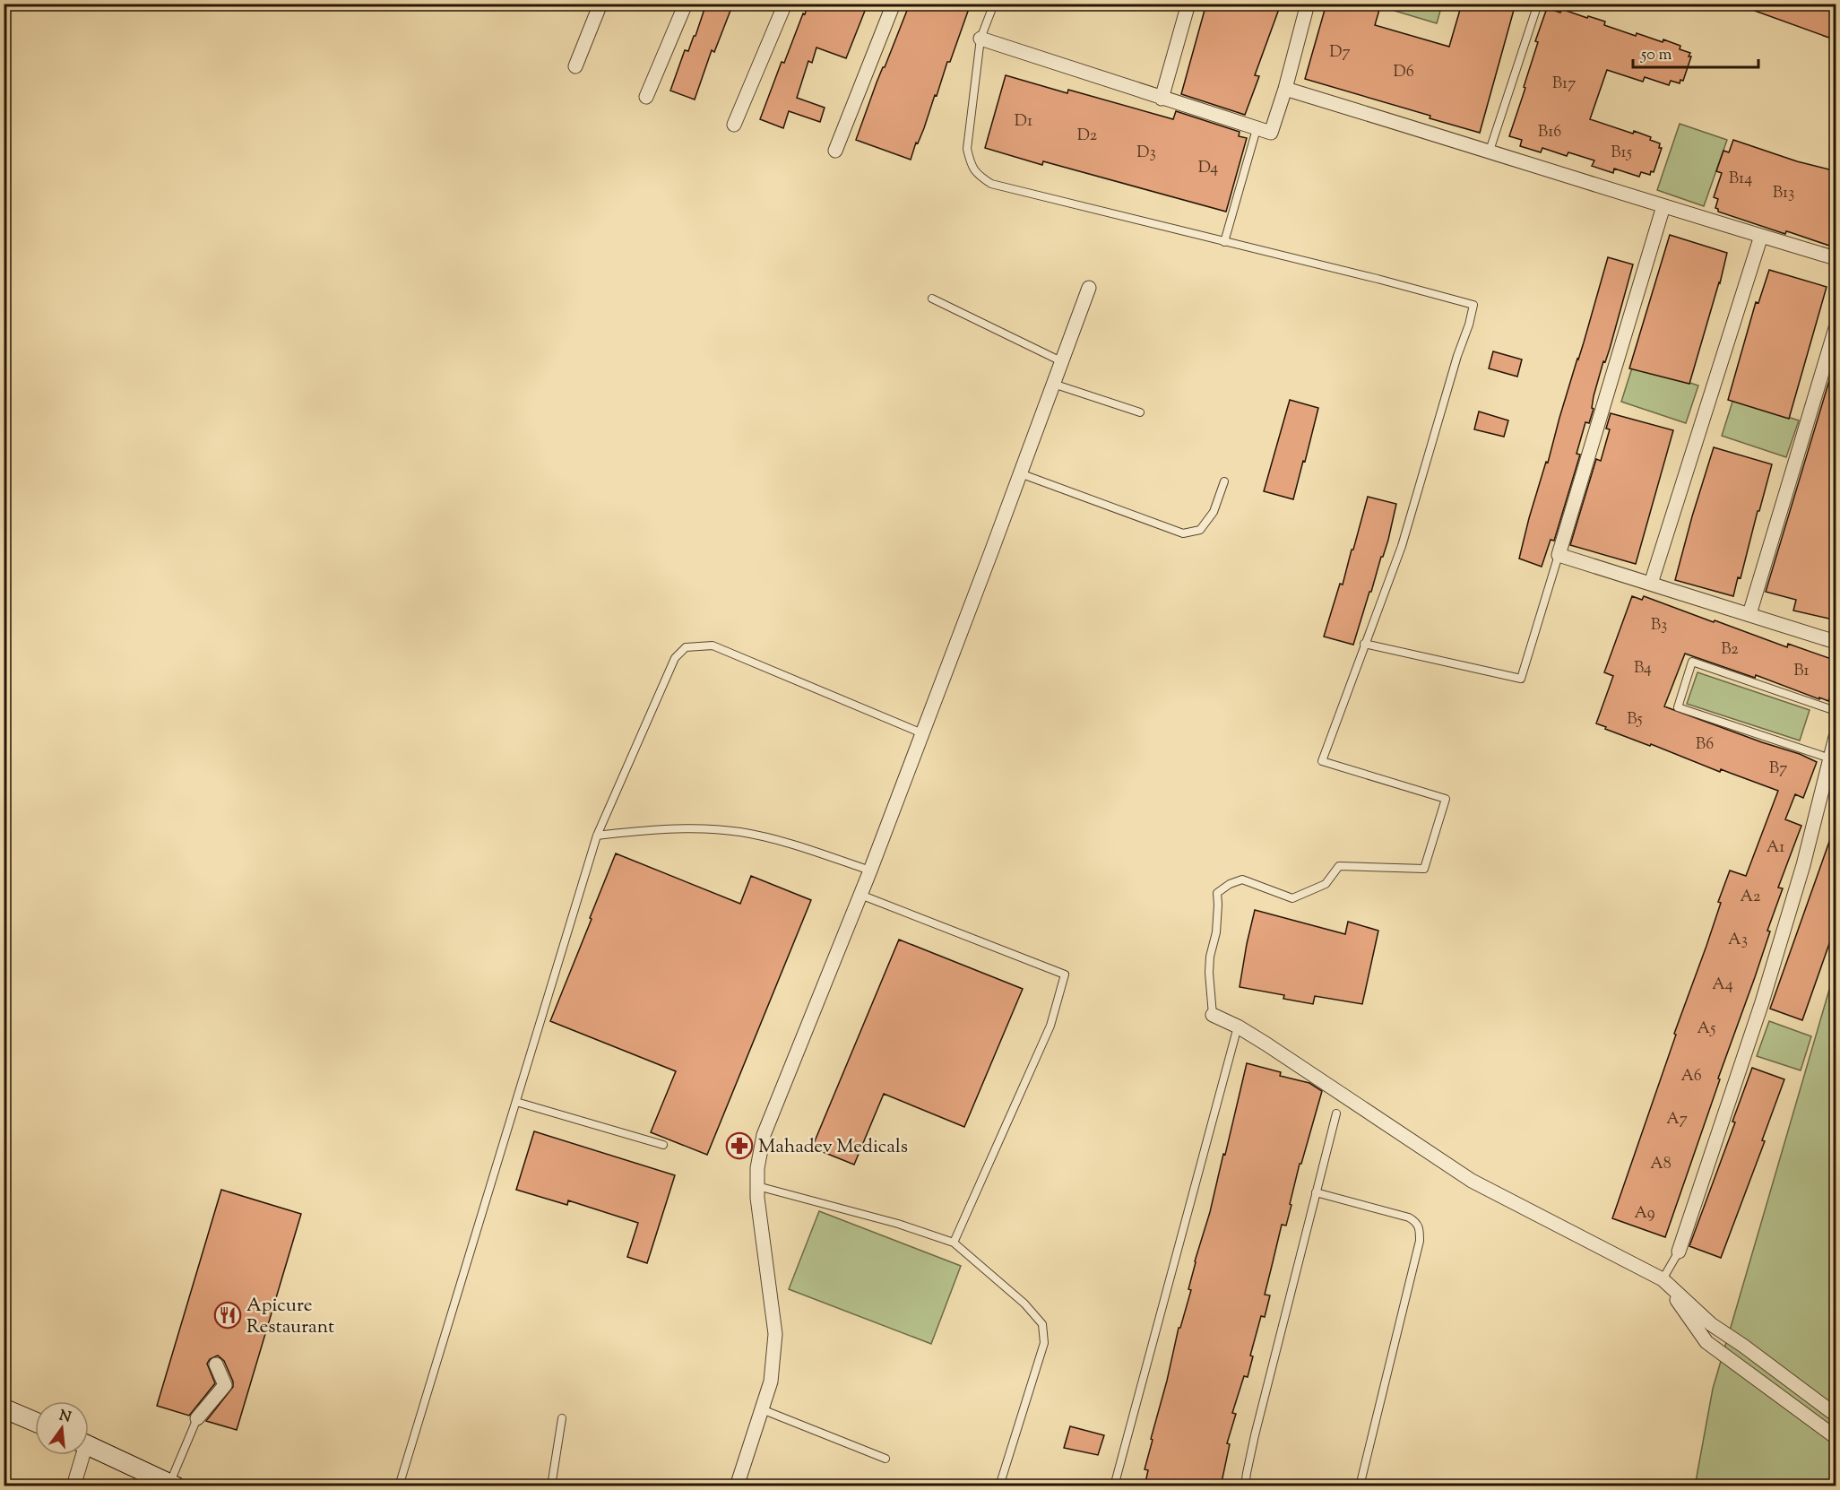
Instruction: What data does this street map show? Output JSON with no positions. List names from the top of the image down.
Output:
{
  "places": {
    "pharmacy": ["Mahadev Medicals"],
    "restaurant": ["Apicure Restaurant"]
  },
  "house_numbers": [
    "D7",
    "D6",
    "B17",
    "D1",
    "B16",
    "D2",
    "D3",
    "B15",
    "D4",
    "B14",
    "B13",
    "B3",
    "B2",
    "B4",
    "B1",
    "B5",
    "B6",
    "B7",
    "A1",
    "A2",
    "A3",
    "A4",
    "A5",
    "A6",
    "A7",
    "A8",
    "A9"
  ],
  "scale_bar": "50 m",
  "north": "top"
}
